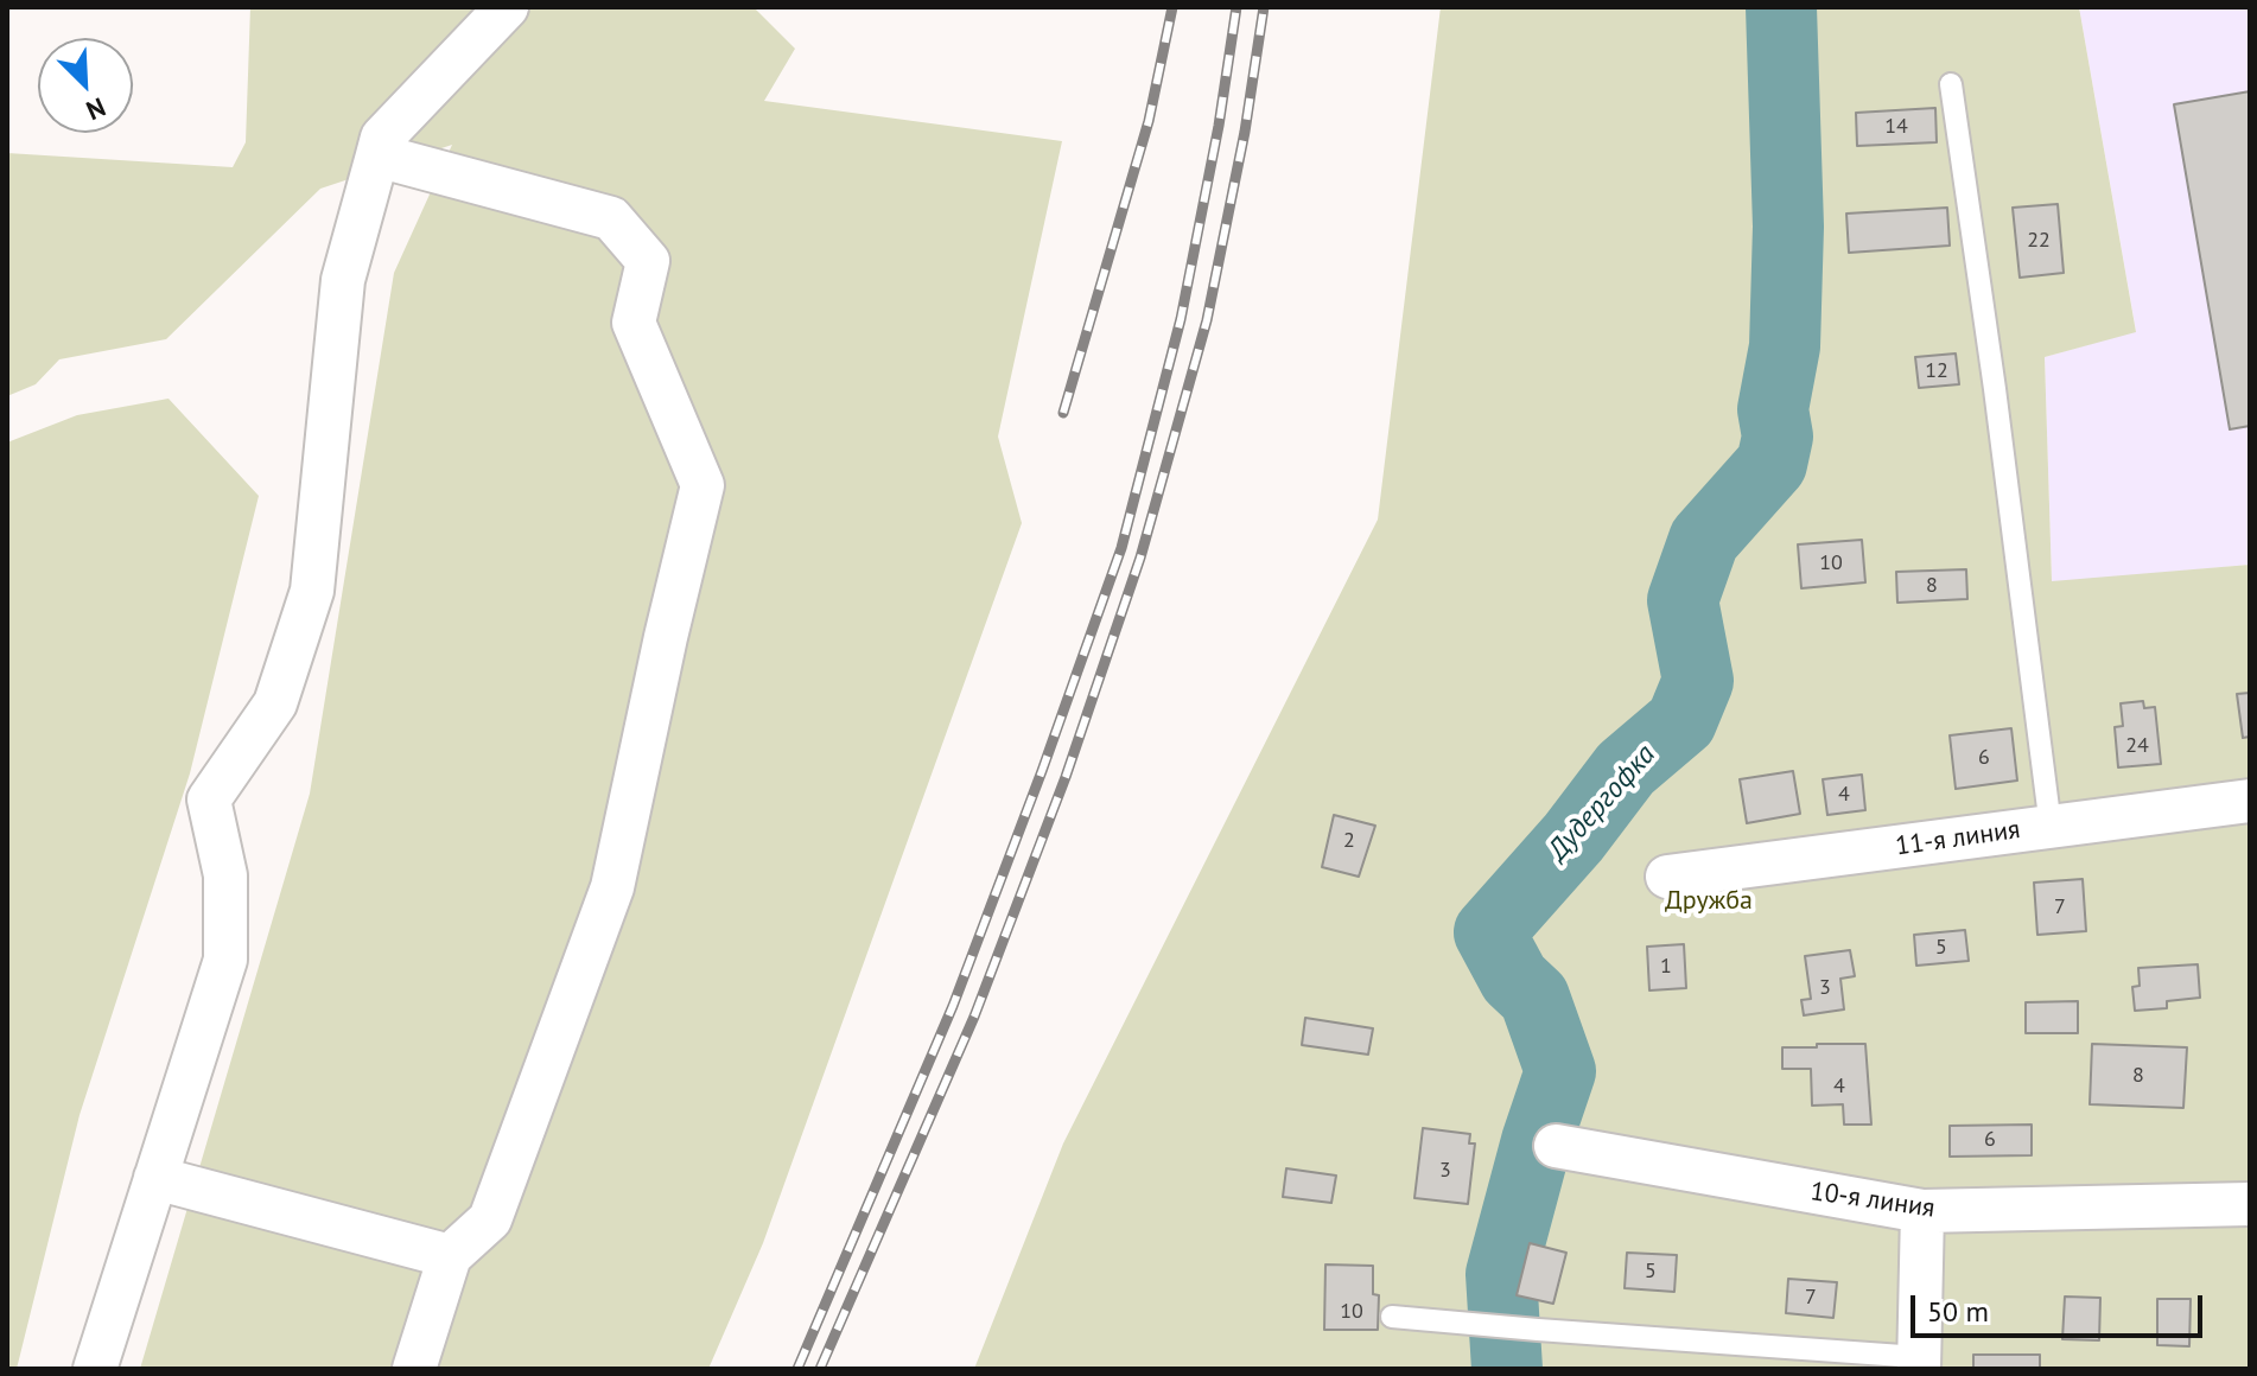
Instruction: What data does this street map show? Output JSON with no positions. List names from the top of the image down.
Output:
{
  "streets": {
    "street": ["11-я линия", "10-я линия"]
  },
  "water": ["Дудергофка"],
  "parks": ["Дружба"],
  "house_numbers": [
    "14",
    "22",
    "12",
    "10",
    "8",
    "24",
    "6",
    "4",
    "2",
    "7",
    "5",
    "1",
    "3",
    "8",
    "4",
    "6",
    "3",
    "5",
    "7",
    "10"
  ],
  "scale_bar": "50 m",
  "north": "bottom right"
}
